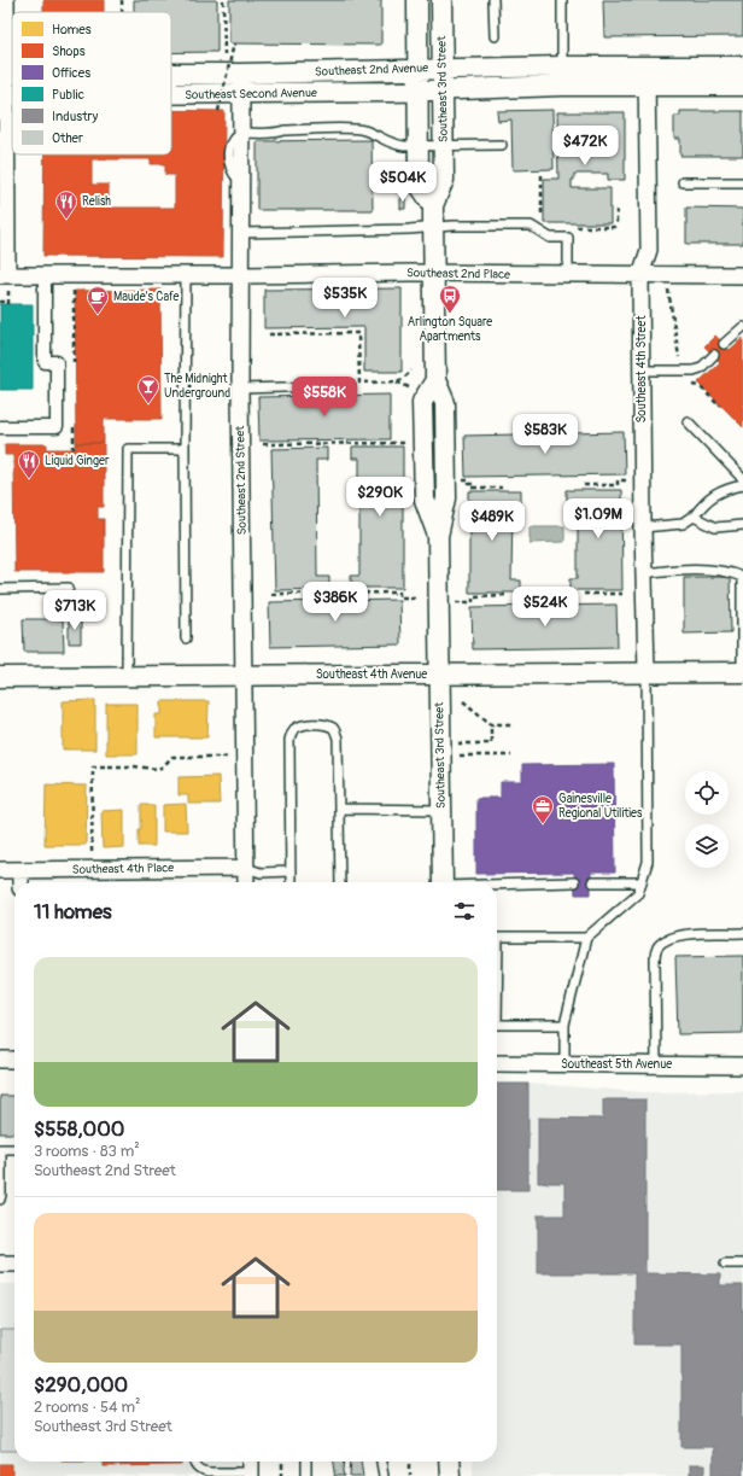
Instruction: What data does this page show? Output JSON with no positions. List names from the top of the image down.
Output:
{
  "streets": {
    "street": [
      "Southeast 2nd Avenue",
      "Southeast 3rd Street",
      "Southeast Second Avenue",
      "Southeast 2nd Place",
      "Southeast 4th Street",
      "Southeast 2nd Street",
      "Southeast 4th Avenue",
      "Southeast 4th Place",
      "Southeast 5th Avenue"
    ]
  },
  "crossings": [
    ["Southeast 2nd Avenue", "Southeast 3rd Street"],
    ["Southeast 2nd Avenue", "Southeast Second Avenue"],
    ["Southeast 2nd Avenue", "Southeast 4th Street"],
    ["Southeast 2nd Avenue", "Southeast 2nd Street"],
    ["Southeast 3rd Street", "Southeast Second Avenue"],
    ["Southeast 3rd Street", "Southeast 2nd Place"],
    ["Southeast 3rd Street", "Southeast 4th Avenue"],
    ["Southeast Second Avenue", "Southeast 2nd Street"],
    ["Southeast 2nd Place", "Southeast 4th Street"],
    ["Southeast 2nd Place", "Southeast 2nd Street"],
    ["Southeast 4th Street", "Southeast 4th Avenue"],
    ["Southeast 2nd Street", "Southeast 4th Avenue"],
    ["Southeast 2nd Street", "Southeast 4th Place"]
  ],
  "places": {
    "restaurant": ["Relish", "Liquid Ginger"],
    "bus stop": ["Arlington Square Apartments"],
    "cafe": ["Maude's Cafe"],
    "bar": ["The Midnight Underground"],
    "office": ["Gainesville Regional Utilities"]
  },
  "legend": [
    "Homes",
    "Shops",
    "Offices",
    "Public",
    "Industry",
    "Other"
  ],
  "page": {
    "price": [
      "$472K",
      "$504K",
      "$535K",
      "$558K",
      "$583K",
      "$290K",
      "$1.09M",
      "$489K",
      "$386K",
      "$524K",
      "$713K"
    ],
    "heading": "11 homes",
    "list": [
      {
        "name": "$558,000",
        "note": "3 rooms · 83 m² · Southeast 2nd Street"
      },
      {
        "name": "$290,000",
        "note": "2 rooms · 54 m² · Southeast 3rd Street"
      }
    ]
  }
}
